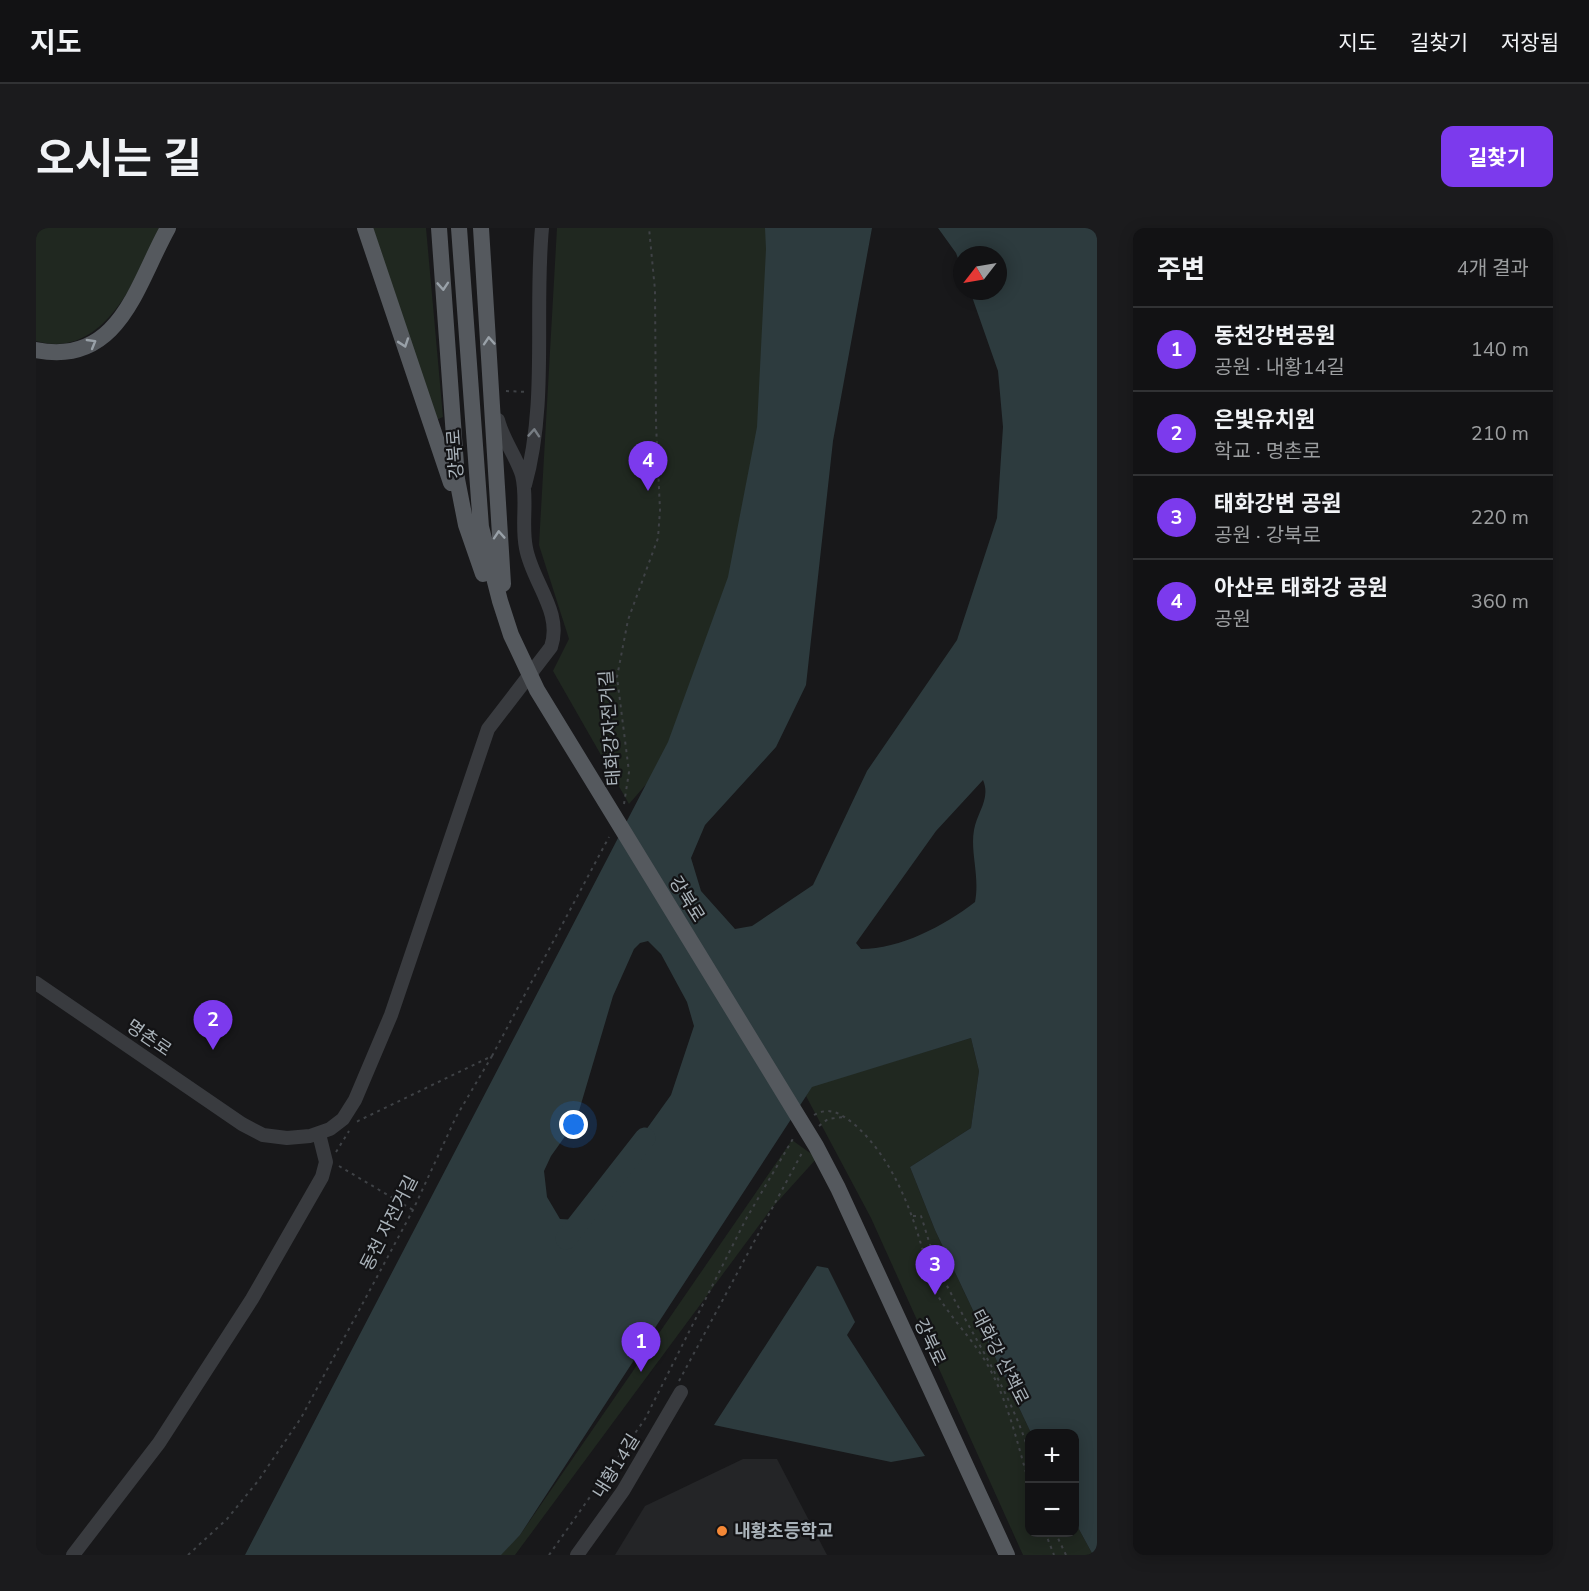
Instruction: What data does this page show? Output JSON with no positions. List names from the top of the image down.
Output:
{
  "streets": {
    "main road": ["강북로"],
    "street": ["명촌로", "내황14길"],
    "path": ["태화강자전거길", "동천 자전거길", "태화강 산책로"]
  },
  "places": ["내황초등학교"],
  "north": "bottom left",
  "page": {
    "header": "지도",
    "nav": ["지도", "길찾기", "저장됨"],
    "title": "오시는 길",
    "buttons": "길찾기",
    "heading": ["주변", "4개 결과"],
    "list": [
      {
        "mark": "1",
        "name": "동천강변공원",
        "note": "공원 · 내황14길",
        "value": "140 m"
      },
      {
        "mark": "2",
        "name": "은빛유치원",
        "note": "학교 · 명촌로",
        "value": "210 m"
      },
      {
        "mark": "3",
        "name": "태화강변 공원",
        "note": "공원 · 강북로",
        "value": "220 m"
      },
      {
        "mark": "4",
        "name": "아산로 태화강 공원",
        "note": "공원",
        "value": "360 m"
      }
    ],
    "pins": [
      "4",
      "2",
      "3",
      "1"
    ],
    "map_buttons": ["+", "−"]
  }
}
